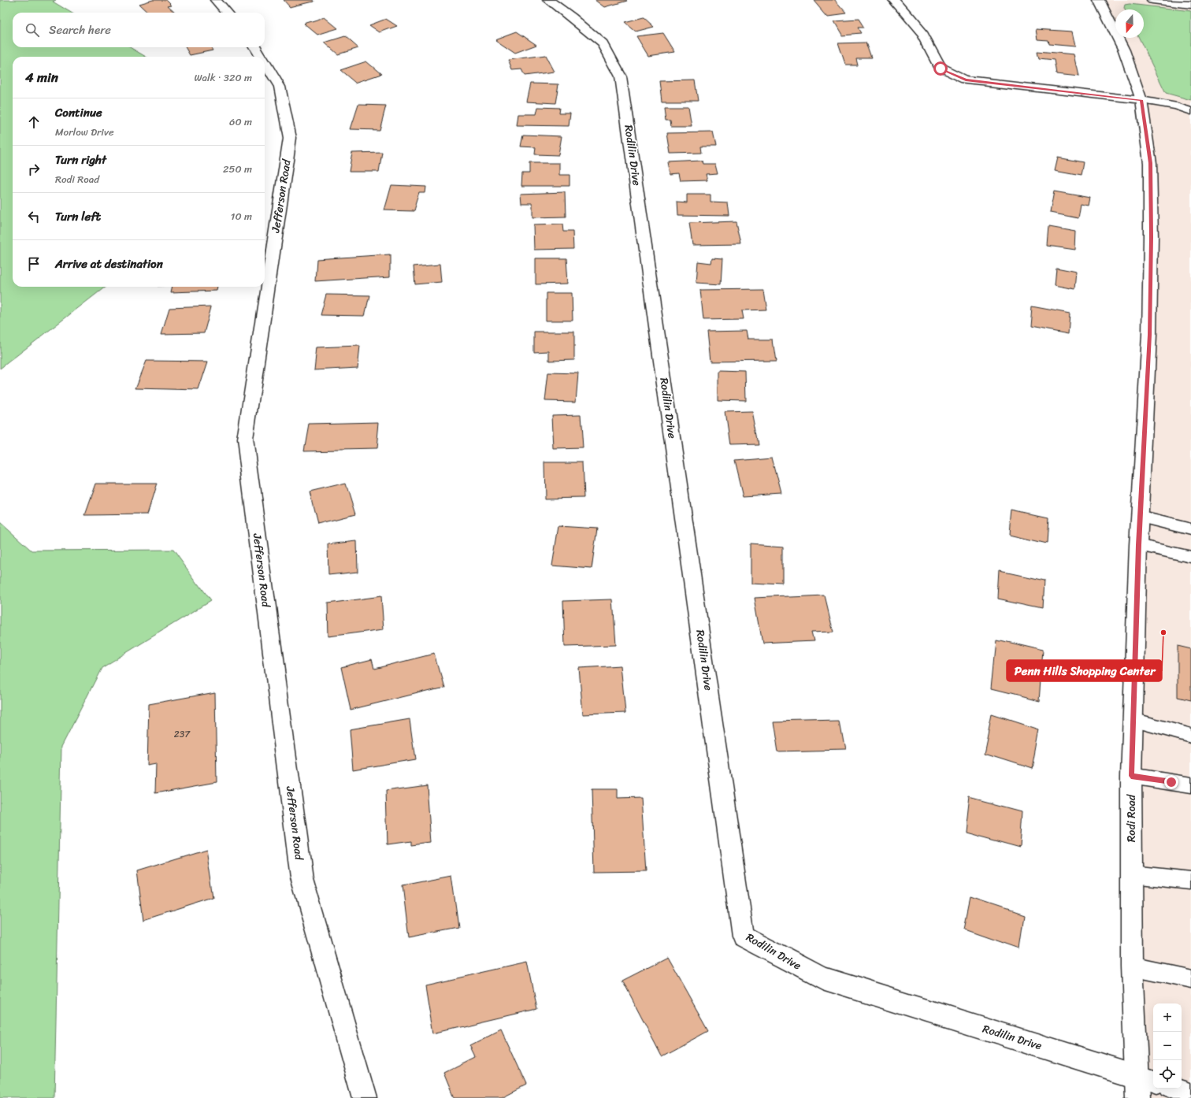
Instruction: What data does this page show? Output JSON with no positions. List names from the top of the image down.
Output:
{
  "streets": {
    "street": ["Rodilin Drive", "Jefferson Road", "Rodi Road"]
  },
  "crossings": [
    ["Rodilin Drive", "Rodi Road"]
  ],
  "places": ["Penn Hills Shopping Center"],
  "house_numbers": ["237"],
  "north": "bottom",
  "page": {
    "search": "Search here",
    "heading": ["4 min", "Walk · 320 m"],
    "list": [
      ["Continue", "Morlow Drive", "60 m"],
      ["Turn right", "Rodi Road", "250 m"],
      ["Turn left", "10 m"],
      "Arrive at destination"
    ],
    "map_buttons": ["+", "−"]
  }
}
